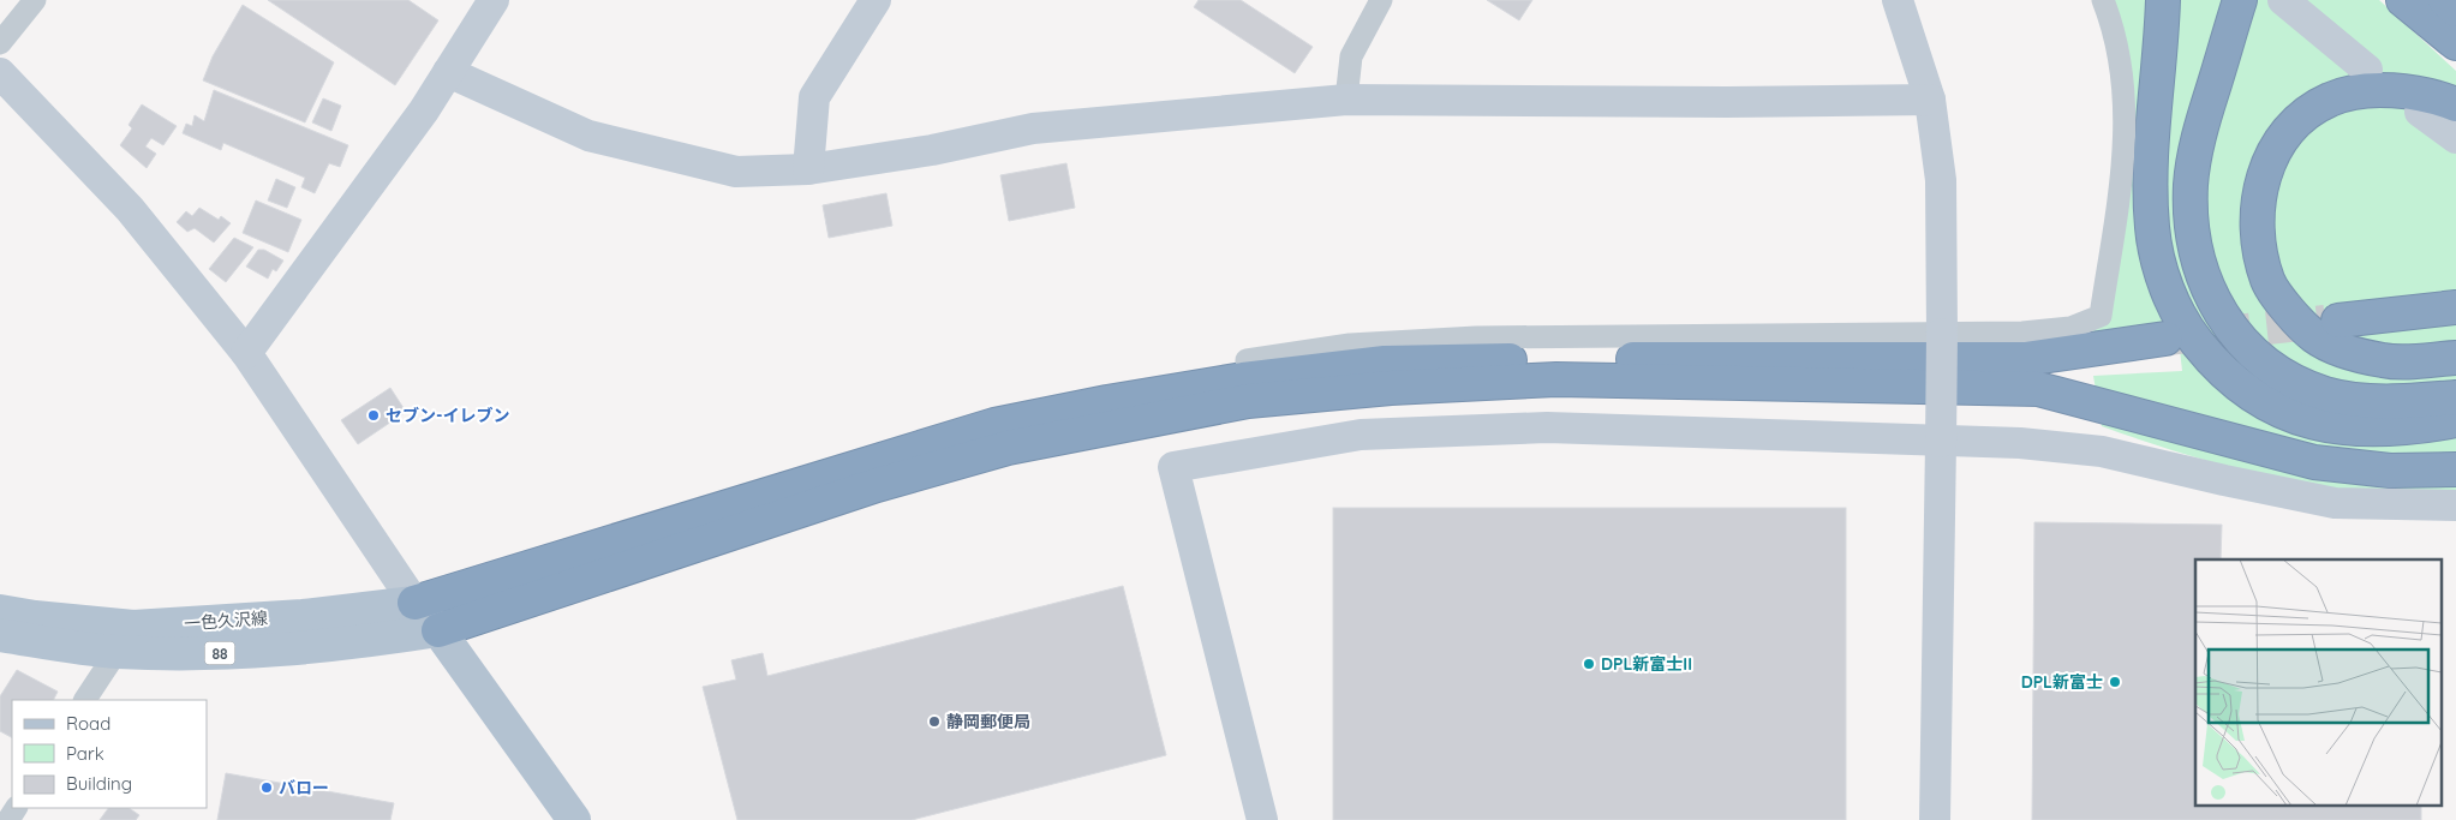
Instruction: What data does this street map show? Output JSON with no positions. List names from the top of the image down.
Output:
{
  "streets": {
    "main road": ["一色久沢線", "88"]
  },
  "places": [
    "セブン-イレブン",
    "DPL新富士II",
    "DPL新富士",
    "静岡郵便局",
    "バロー"
  ],
  "legend": ["Road", "Park", "Building"]
}
